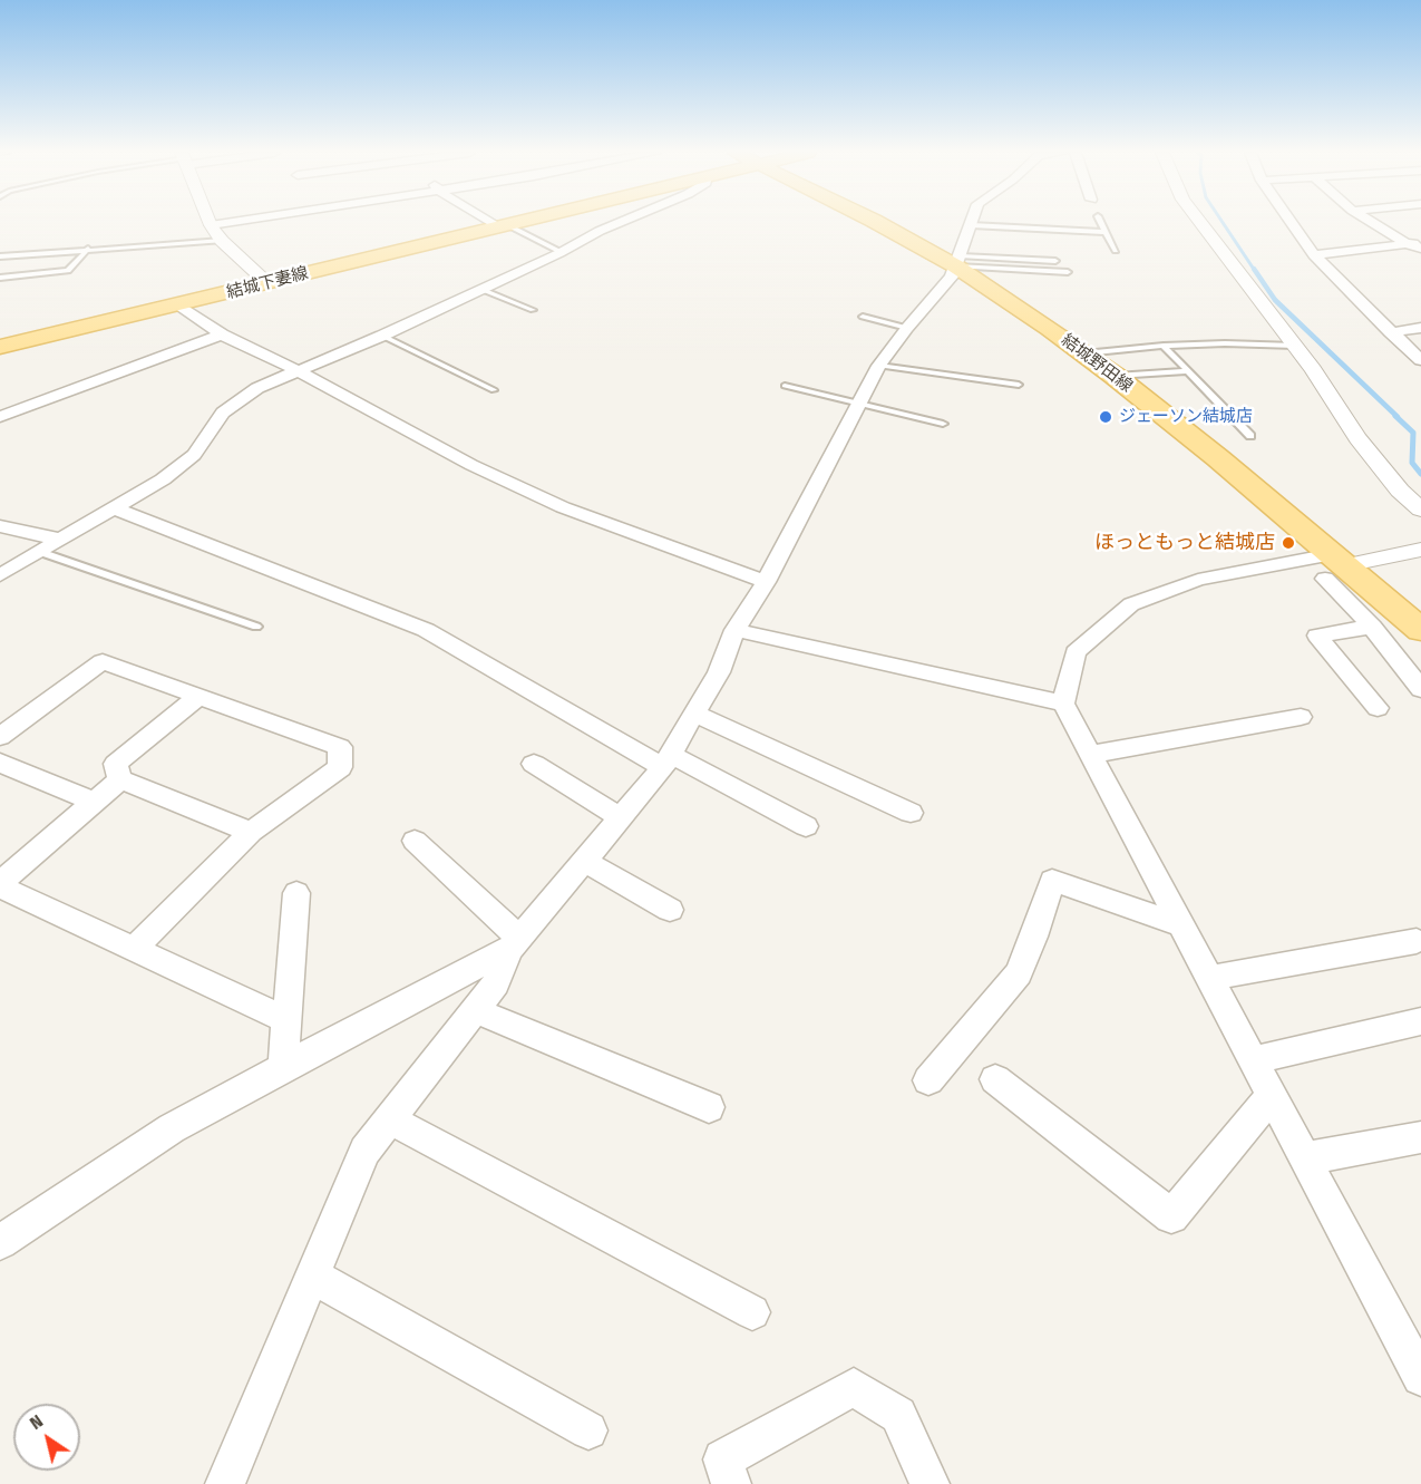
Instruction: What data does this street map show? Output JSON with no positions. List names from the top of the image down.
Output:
{
  "streets": {
    "main road": ["結城下妻線", "結城野田線"]
  },
  "places": ["ジェーソン結城店", "ほっともっと結城店"],
  "north": "top left"
}
